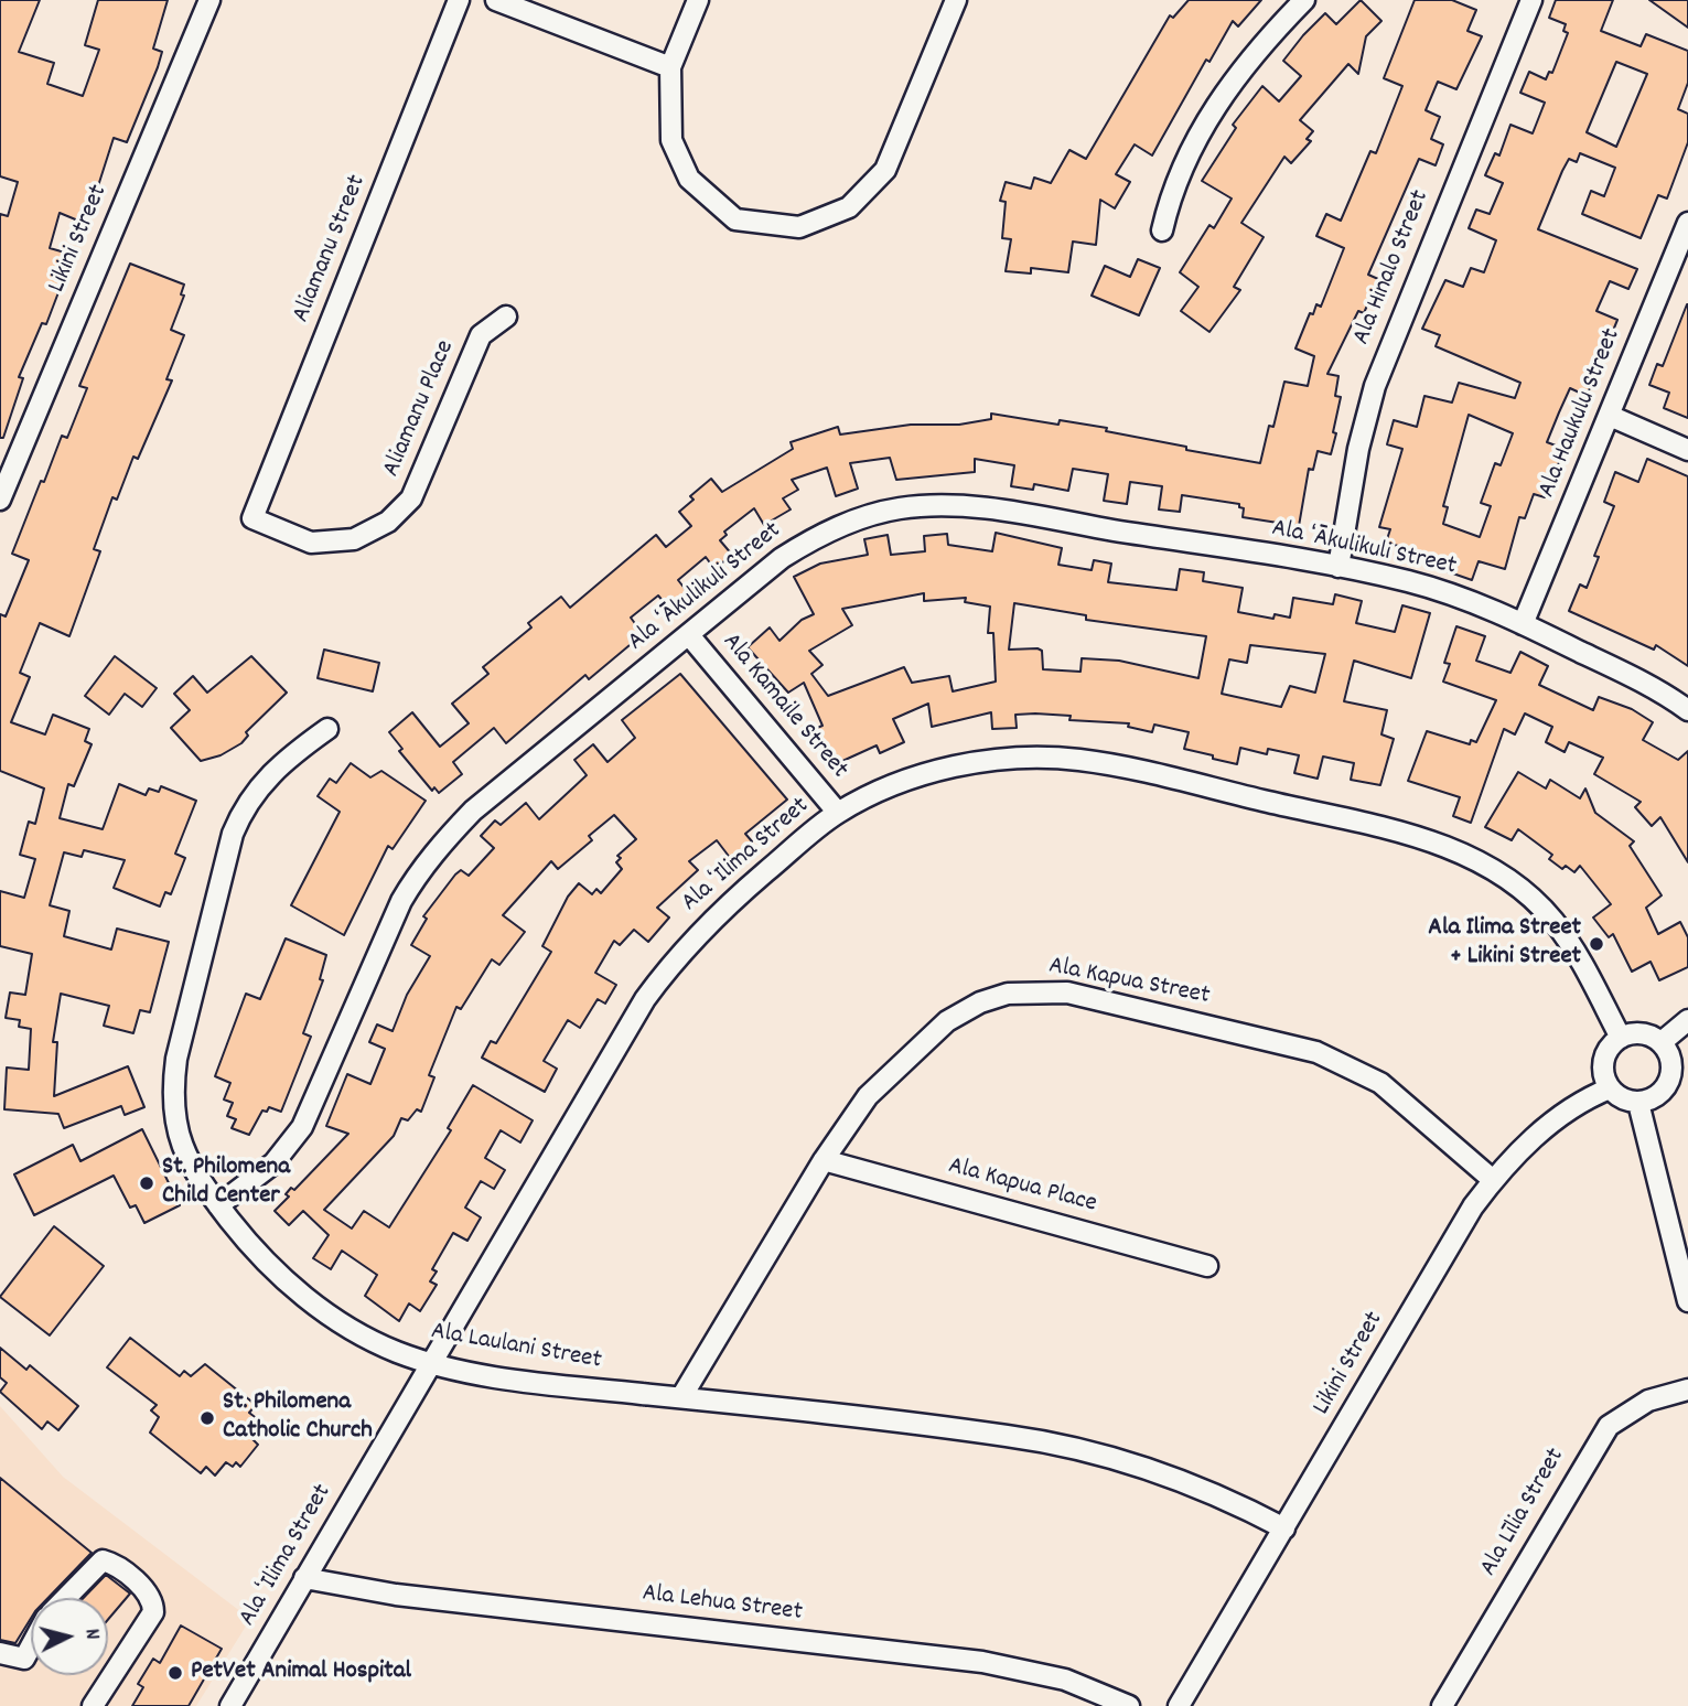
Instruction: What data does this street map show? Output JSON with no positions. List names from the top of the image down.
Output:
{
  "streets": {
    "street": [
      "Likini Street",
      "Aliamanu Street",
      "Ala Hinalo Street",
      "Aliamanu Place",
      "Ala Haukulu Street",
      "Ala ʻĀkulikuli Street",
      "Ala Kamaile Street",
      "Ala ʻIlima Street",
      "Ala Kapua Street",
      "Ala Kapua Place",
      "Ala Laulani Street",
      "Ala Līlia Street",
      "Ala Lehua Street"
    ]
  },
  "crossings": [
    ["Likini Street", "Ala ʻIlima Street"],
    ["Likini Street", "Ala Kapua Street"],
    ["Likini Street", "Ala Laulani Street"],
    ["Aliamanu Street", "Aliamanu Place"],
    ["Ala Hinalo Street", "Ala ʻĀkulikuli Street"],
    ["Ala Haukulu Street", "Ala ʻĀkulikuli Street"],
    ["Ala ʻĀkulikuli Street", "Ala Kamaile Street"],
    ["Ala ʻĀkulikuli Street", "Ala Laulani Street"],
    ["Ala Kamaile Street", "Ala ʻIlima Street"],
    ["Ala ʻIlima Street", "Ala Laulani Street"],
    ["Ala ʻIlima Street", "Ala Lehua Street"],
    ["Ala Kapua Street", "Ala Kapua Place"],
    ["Ala Kapua Street", "Ala Laulani Street"]
  ],
  "places": [
    "Ala Ilima Street + Likini Street",
    "St. Philomena Child Center",
    "St. Philomena Catholic Church",
    "PetVet Animal Hospital"
  ],
  "north": "right"
}
